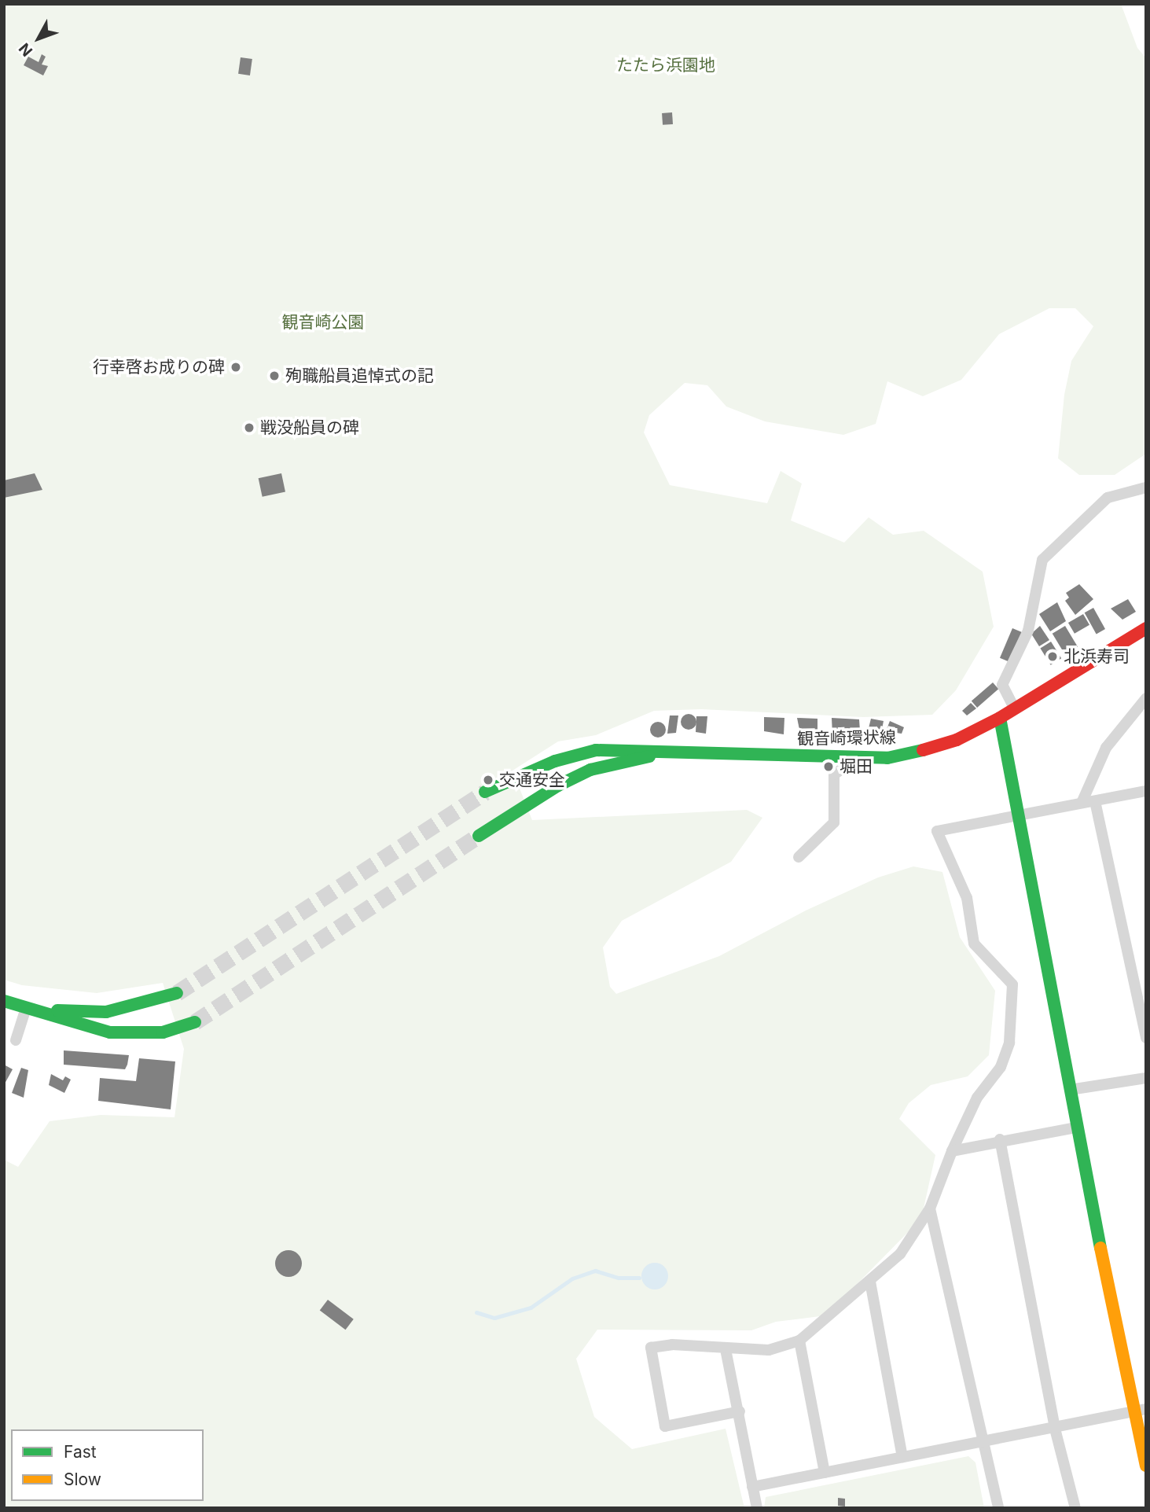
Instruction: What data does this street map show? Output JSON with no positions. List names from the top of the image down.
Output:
{
  "streets": {
    "main road": ["観音崎環状線"]
  },
  "parks": ["たたら浜園地", "観音崎公園"],
  "places": [
    "行幸啓お成りの碑",
    "殉職船員追悼式の記",
    "戦没船員の碑",
    "北浜寿司",
    "堀田",
    "交通安全"
  ],
  "legend": ["Fast", "Slow"],
  "north": "bottom left"
}
